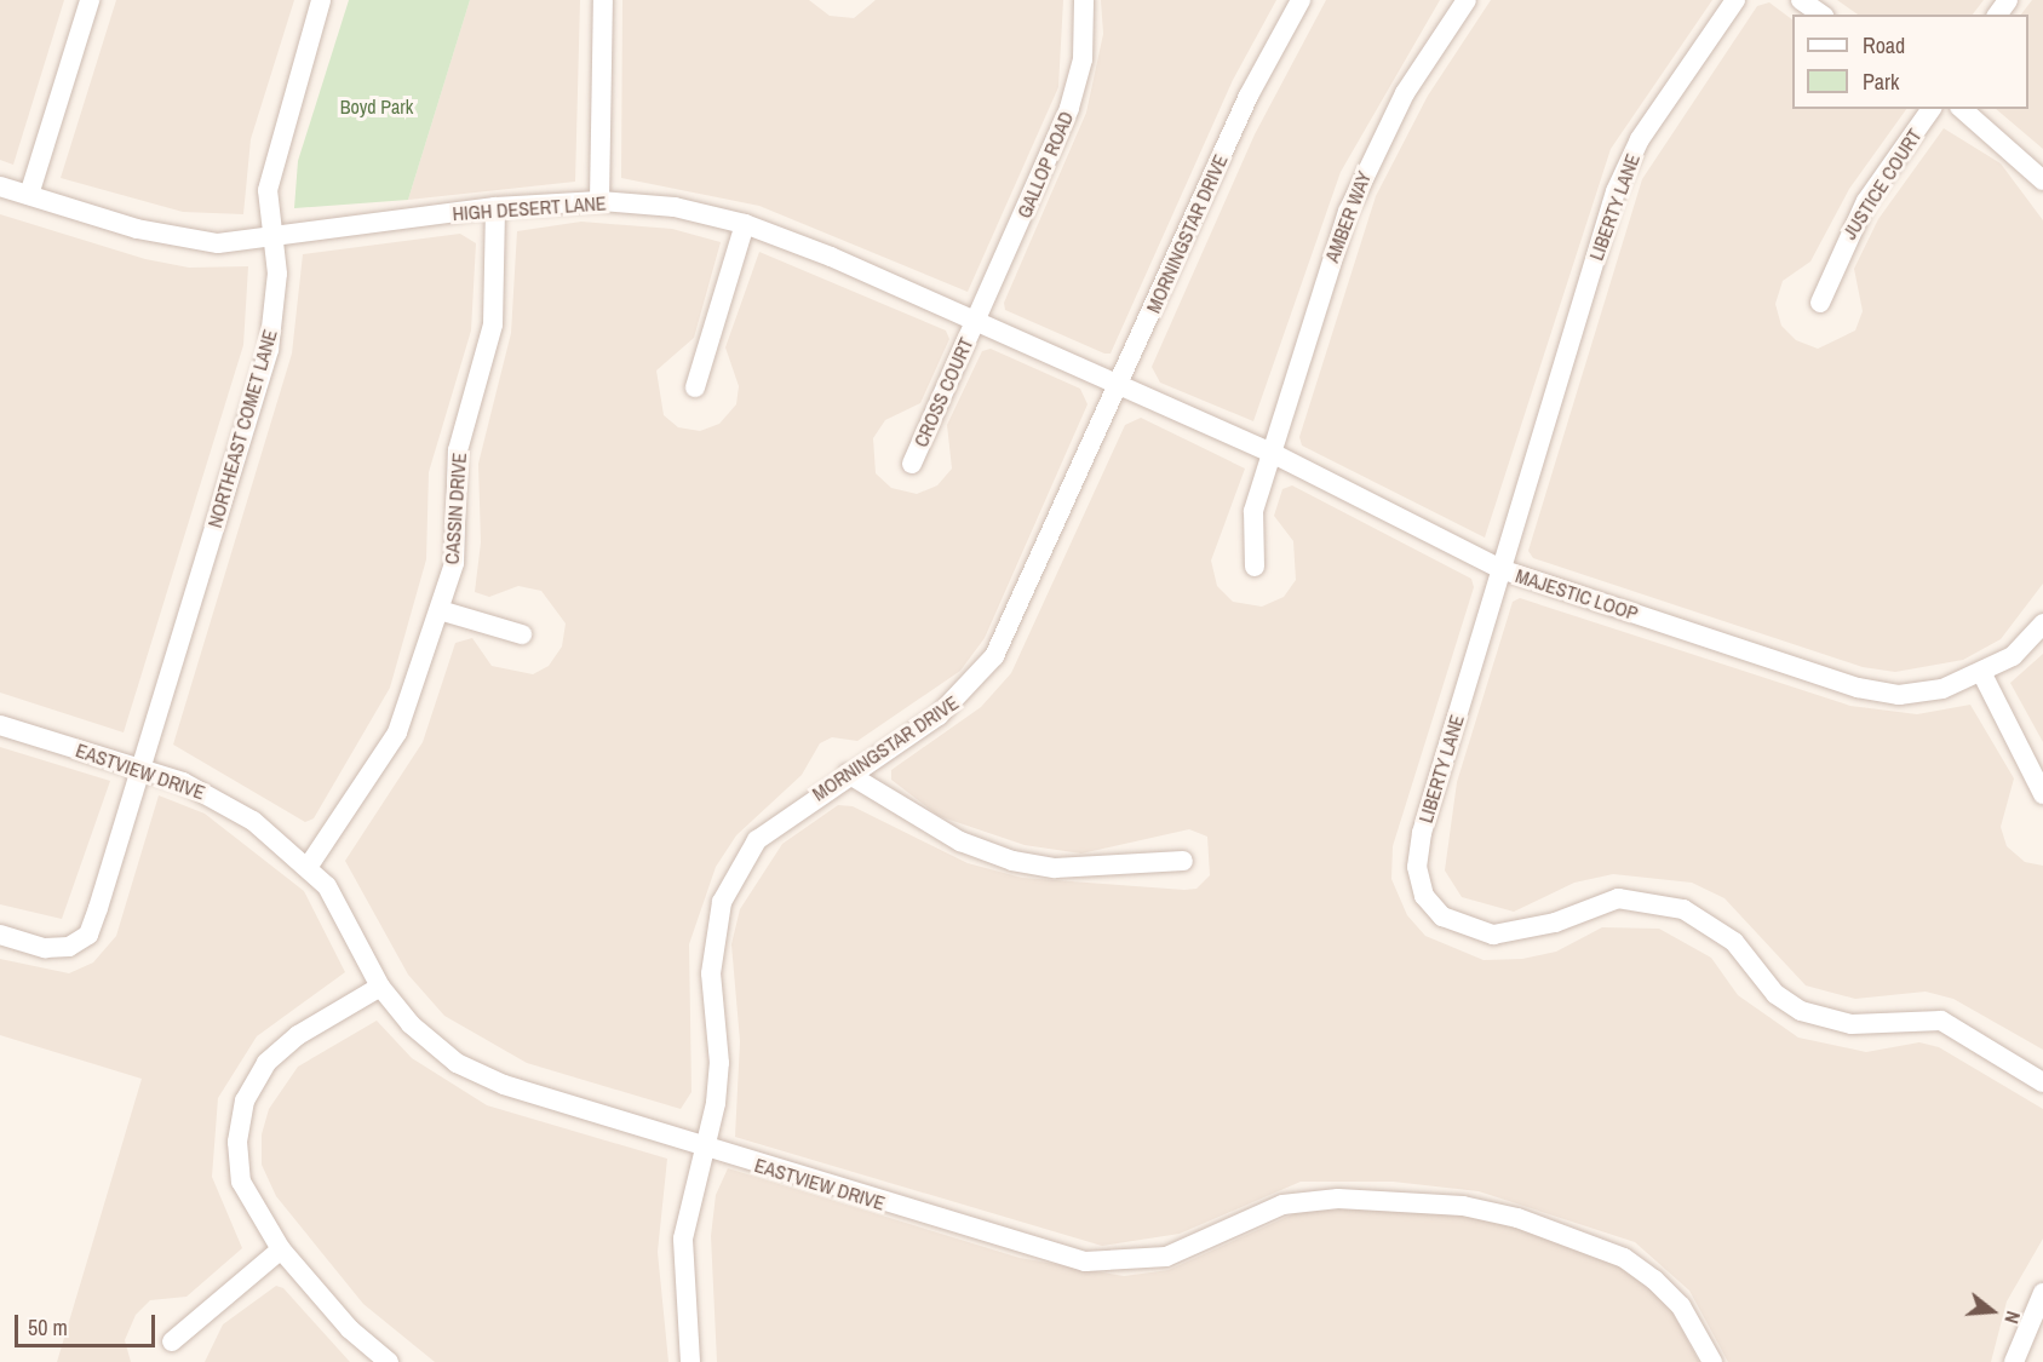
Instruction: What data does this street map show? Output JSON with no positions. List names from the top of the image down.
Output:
{
  "streets": {
    "street": [
      "GALLOP ROAD",
      "JUSTICE COURT",
      "LIBERTY LANE",
      "HIGH DESERT LANE",
      "AMBER WAY",
      "MORNINGSTAR DRIVE",
      "CROSS COURT",
      "NORTHEAST COMET LANE",
      "CASSIN DRIVE",
      "MAJESTIC LOOP",
      "EASTVIEW DRIVE"
    ]
  },
  "crossings": [
    ["GALLOP ROAD", "HIGH DESERT LANE"],
    ["GALLOP ROAD", "CROSS COURT"],
    ["LIBERTY LANE", "MAJESTIC LOOP"],
    ["HIGH DESERT LANE", "MORNINGSTAR DRIVE"],
    ["HIGH DESERT LANE", "CROSS COURT"],
    ["HIGH DESERT LANE", "NORTHEAST COMET LANE"],
    ["HIGH DESERT LANE", "CASSIN DRIVE"],
    ["HIGH DESERT LANE", "MAJESTIC LOOP"],
    ["AMBER WAY", "MAJESTIC LOOP"],
    ["MORNINGSTAR DRIVE", "MAJESTIC LOOP"],
    ["MORNINGSTAR DRIVE", "EASTVIEW DRIVE"],
    ["NORTHEAST COMET LANE", "EASTVIEW DRIVE"],
    ["CASSIN DRIVE", "EASTVIEW DRIVE"]
  ],
  "parks": ["Boyd Park"],
  "legend": ["Road", "Park"],
  "scale_bar": "50 m",
  "north": "right"
}
